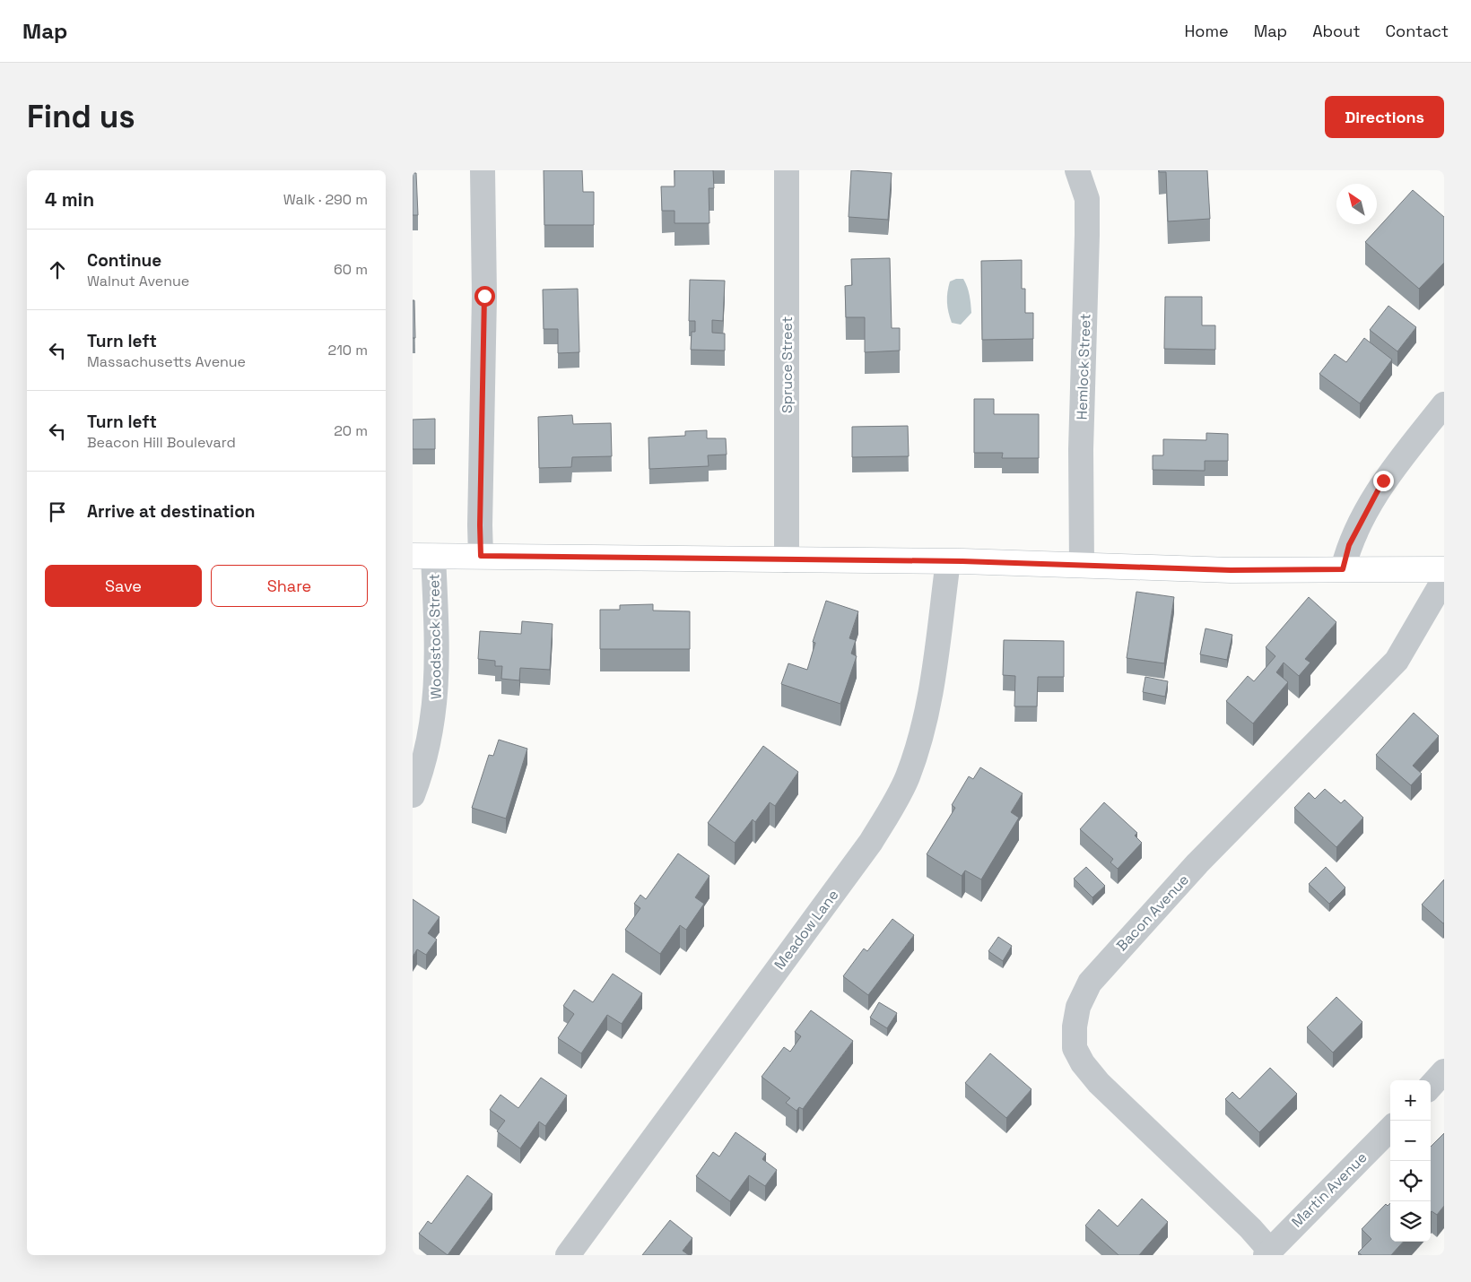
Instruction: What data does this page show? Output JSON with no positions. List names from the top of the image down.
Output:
{
  "streets": {
    "street": [
      "Spruce Street",
      "Hemlock Street",
      "Woodstock Street",
      "Bacon Avenue",
      "Meadow Lane",
      "Martin Avenue"
    ]
  },
  "crossings": [
    ["Bacon Avenue", "Martin Avenue"]
  ],
  "north": "top left",
  "page": {
    "header": "Map",
    "nav": [
      "Home",
      "Map",
      "About",
      "Contact"
    ],
    "buttons": [
      "Directions",
      ["Save", "Share"]
    ],
    "title": "Find us",
    "heading": ["4 min", "Walk · 290 m"],
    "list": [
      ["Continue", "Walnut Avenue", "60 m"],
      ["Turn left", "Massachusetts Avenue", "210 m"],
      ["Turn left", "Beacon Hill Boulevard", "20 m"],
      "Arrive at destination"
    ],
    "map_buttons": ["+", "−"]
  }
}
